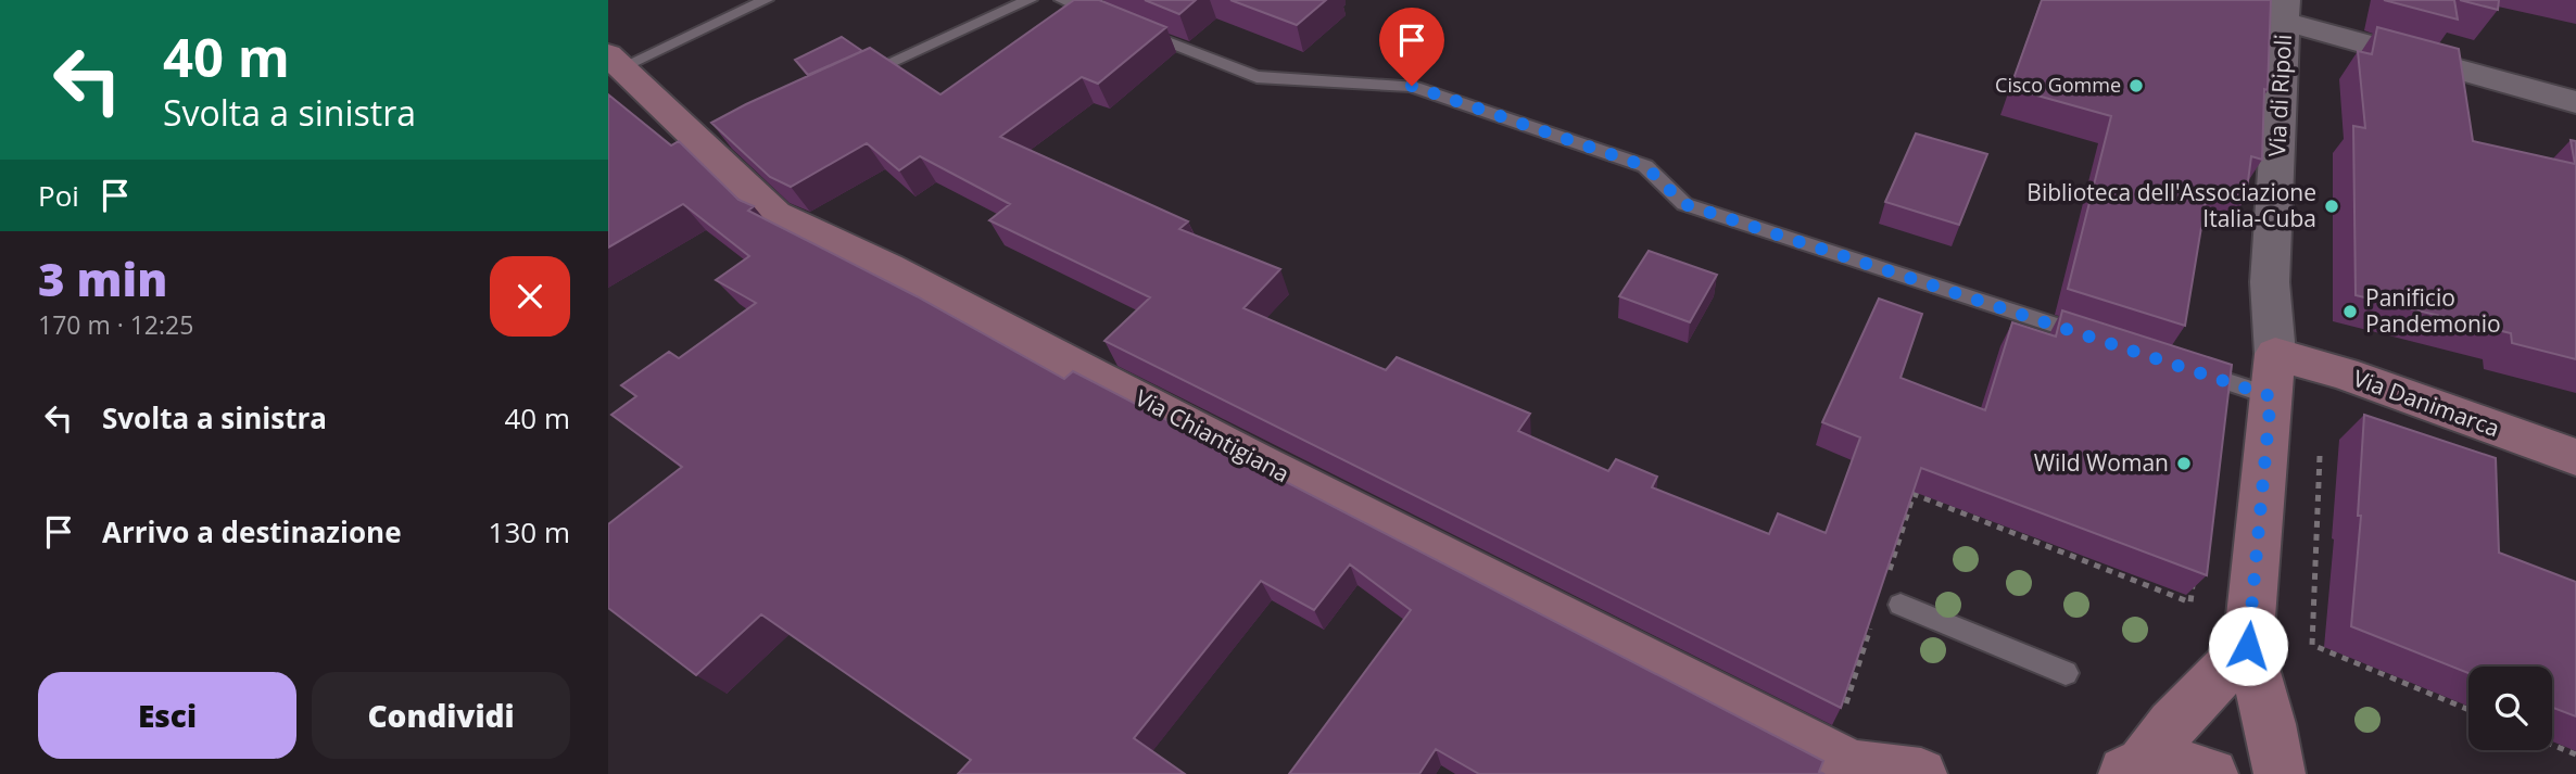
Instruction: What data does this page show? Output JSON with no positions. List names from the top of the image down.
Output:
{
  "streets": {
    "street": ["Via di Ripoli", "Via Danimarca", "Via Chiantigiana"]
  },
  "crossings": [
    ["Via di Ripoli", "Via Danimarca"]
  ],
  "places": [
    "Cisco Gomme",
    "Biblioteca dell'Associazione Italia-Cuba",
    "Panificio Pandemonio",
    "Wild Woman"
  ],
  "page": {
    "turn": ["40 m", "Svolta a sinistra"],
    "then": "Poi",
    "heading": ["3 min", "170 m · 12:25"],
    "list": [
      {
        "name": "Svolta a sinistra",
        "value": "40 m"
      },
      {
        "name": "Arrivo a destinazione",
        "value": "130 m"
      }
    ],
    "buttons": ["Esci", "Condividi"]
  }
}
